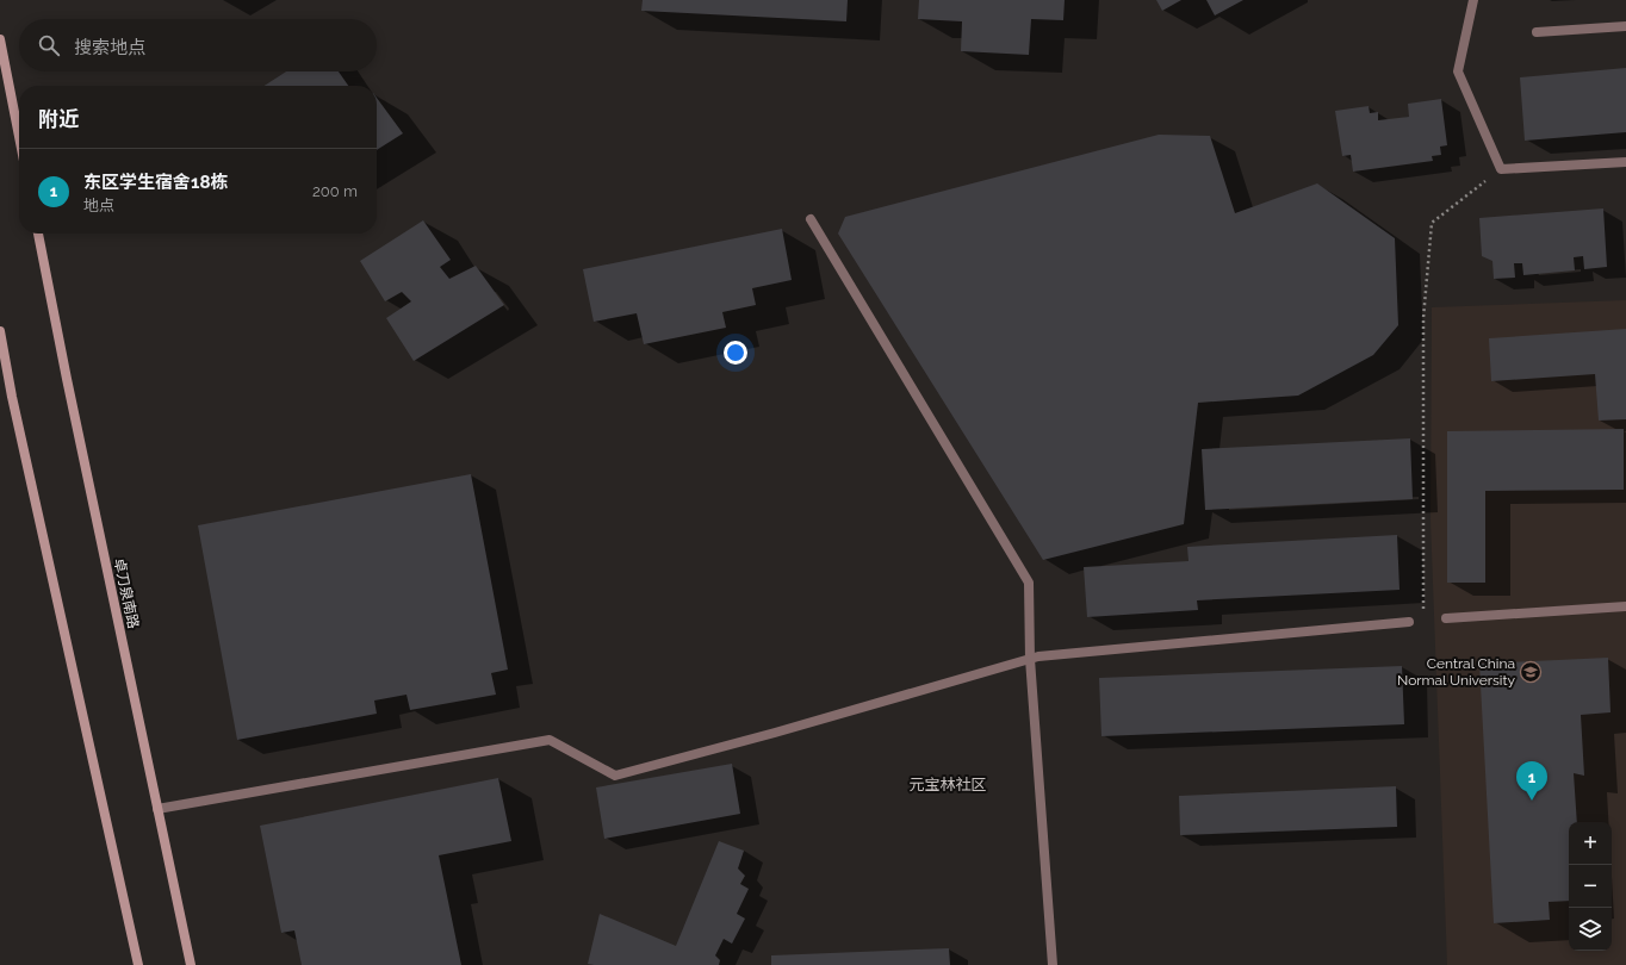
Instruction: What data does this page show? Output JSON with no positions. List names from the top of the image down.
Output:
{
  "streets": {
    "main road": ["卓刀泉南路"]
  },
  "districts": ["元宝林社区"],
  "places": {
    "school or university": ["Central China Normal University"]
  },
  "page": {
    "search": "搜索地点",
    "heading": "附近",
    "list": [
      {
        "mark": "1",
        "name": "东区学生宿舍18栋",
        "note": "地点",
        "value": "200 m"
      }
    ],
    "pins": "1",
    "map_buttons": ["+", "−"]
  }
}
